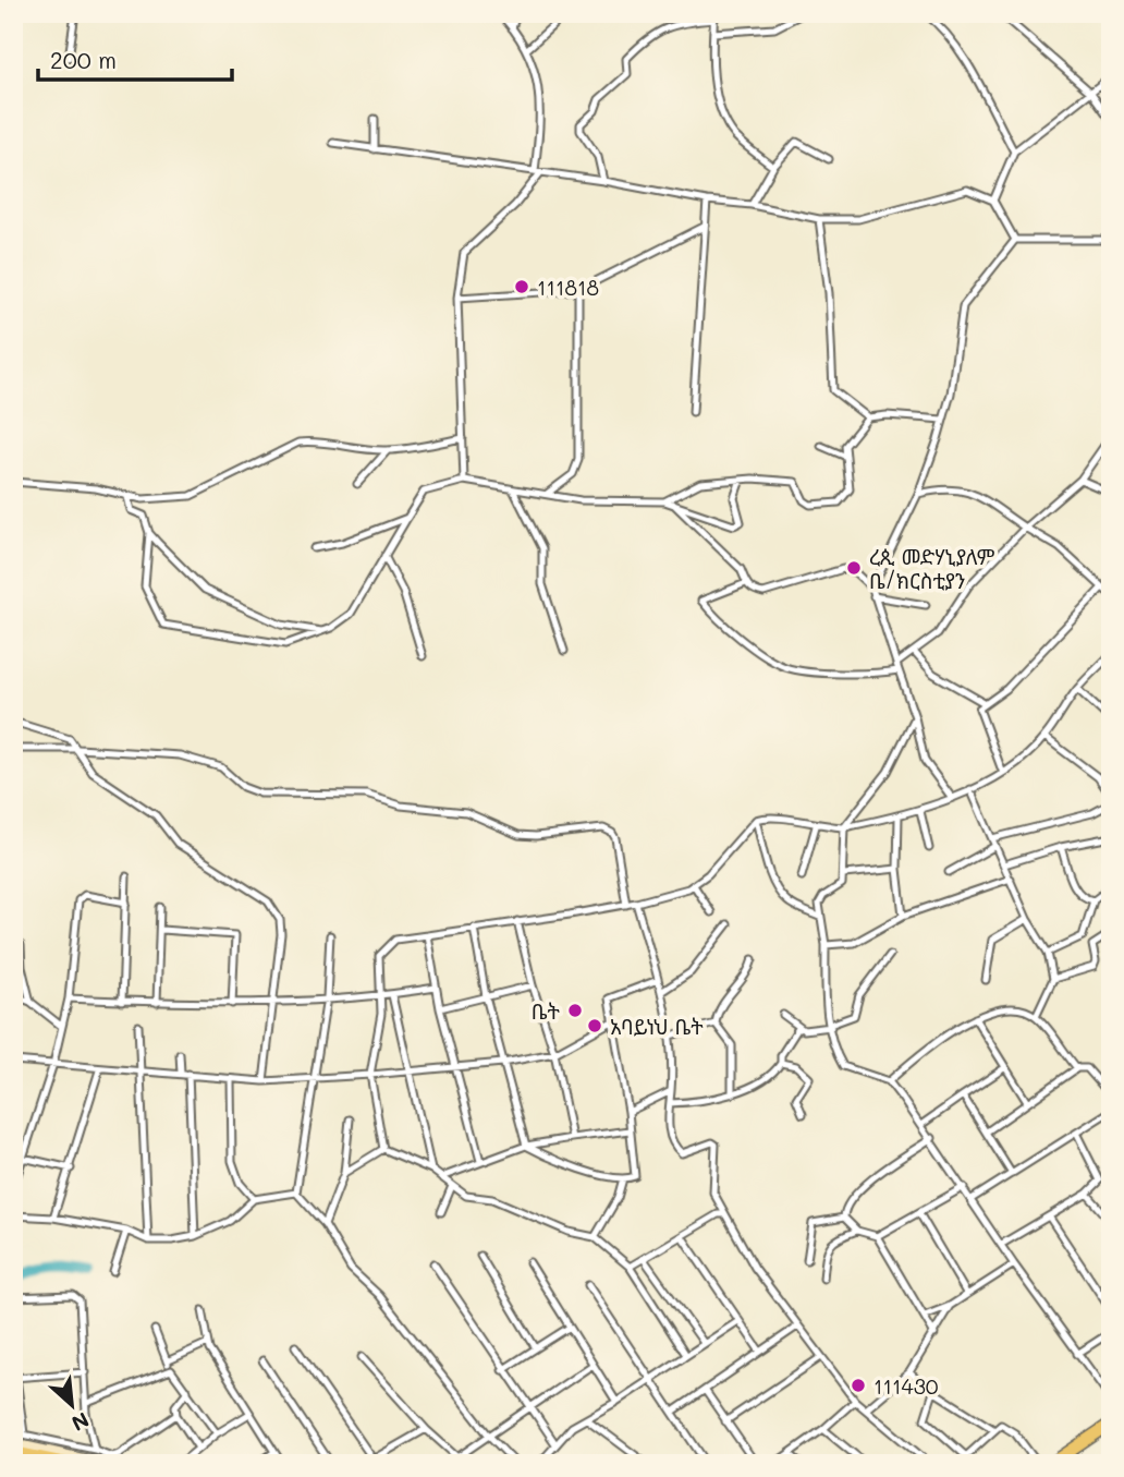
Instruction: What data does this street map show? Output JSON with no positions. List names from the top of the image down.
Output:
{
  "places": [
    "111818",
    "ረጲ መድሃኒያለም ቤ/ክርስቲያን",
    "ቤት",
    "አባይነህ ቤት",
    "111430"
  ],
  "scale_bar": "200 m",
  "north": "bottom right"
}
